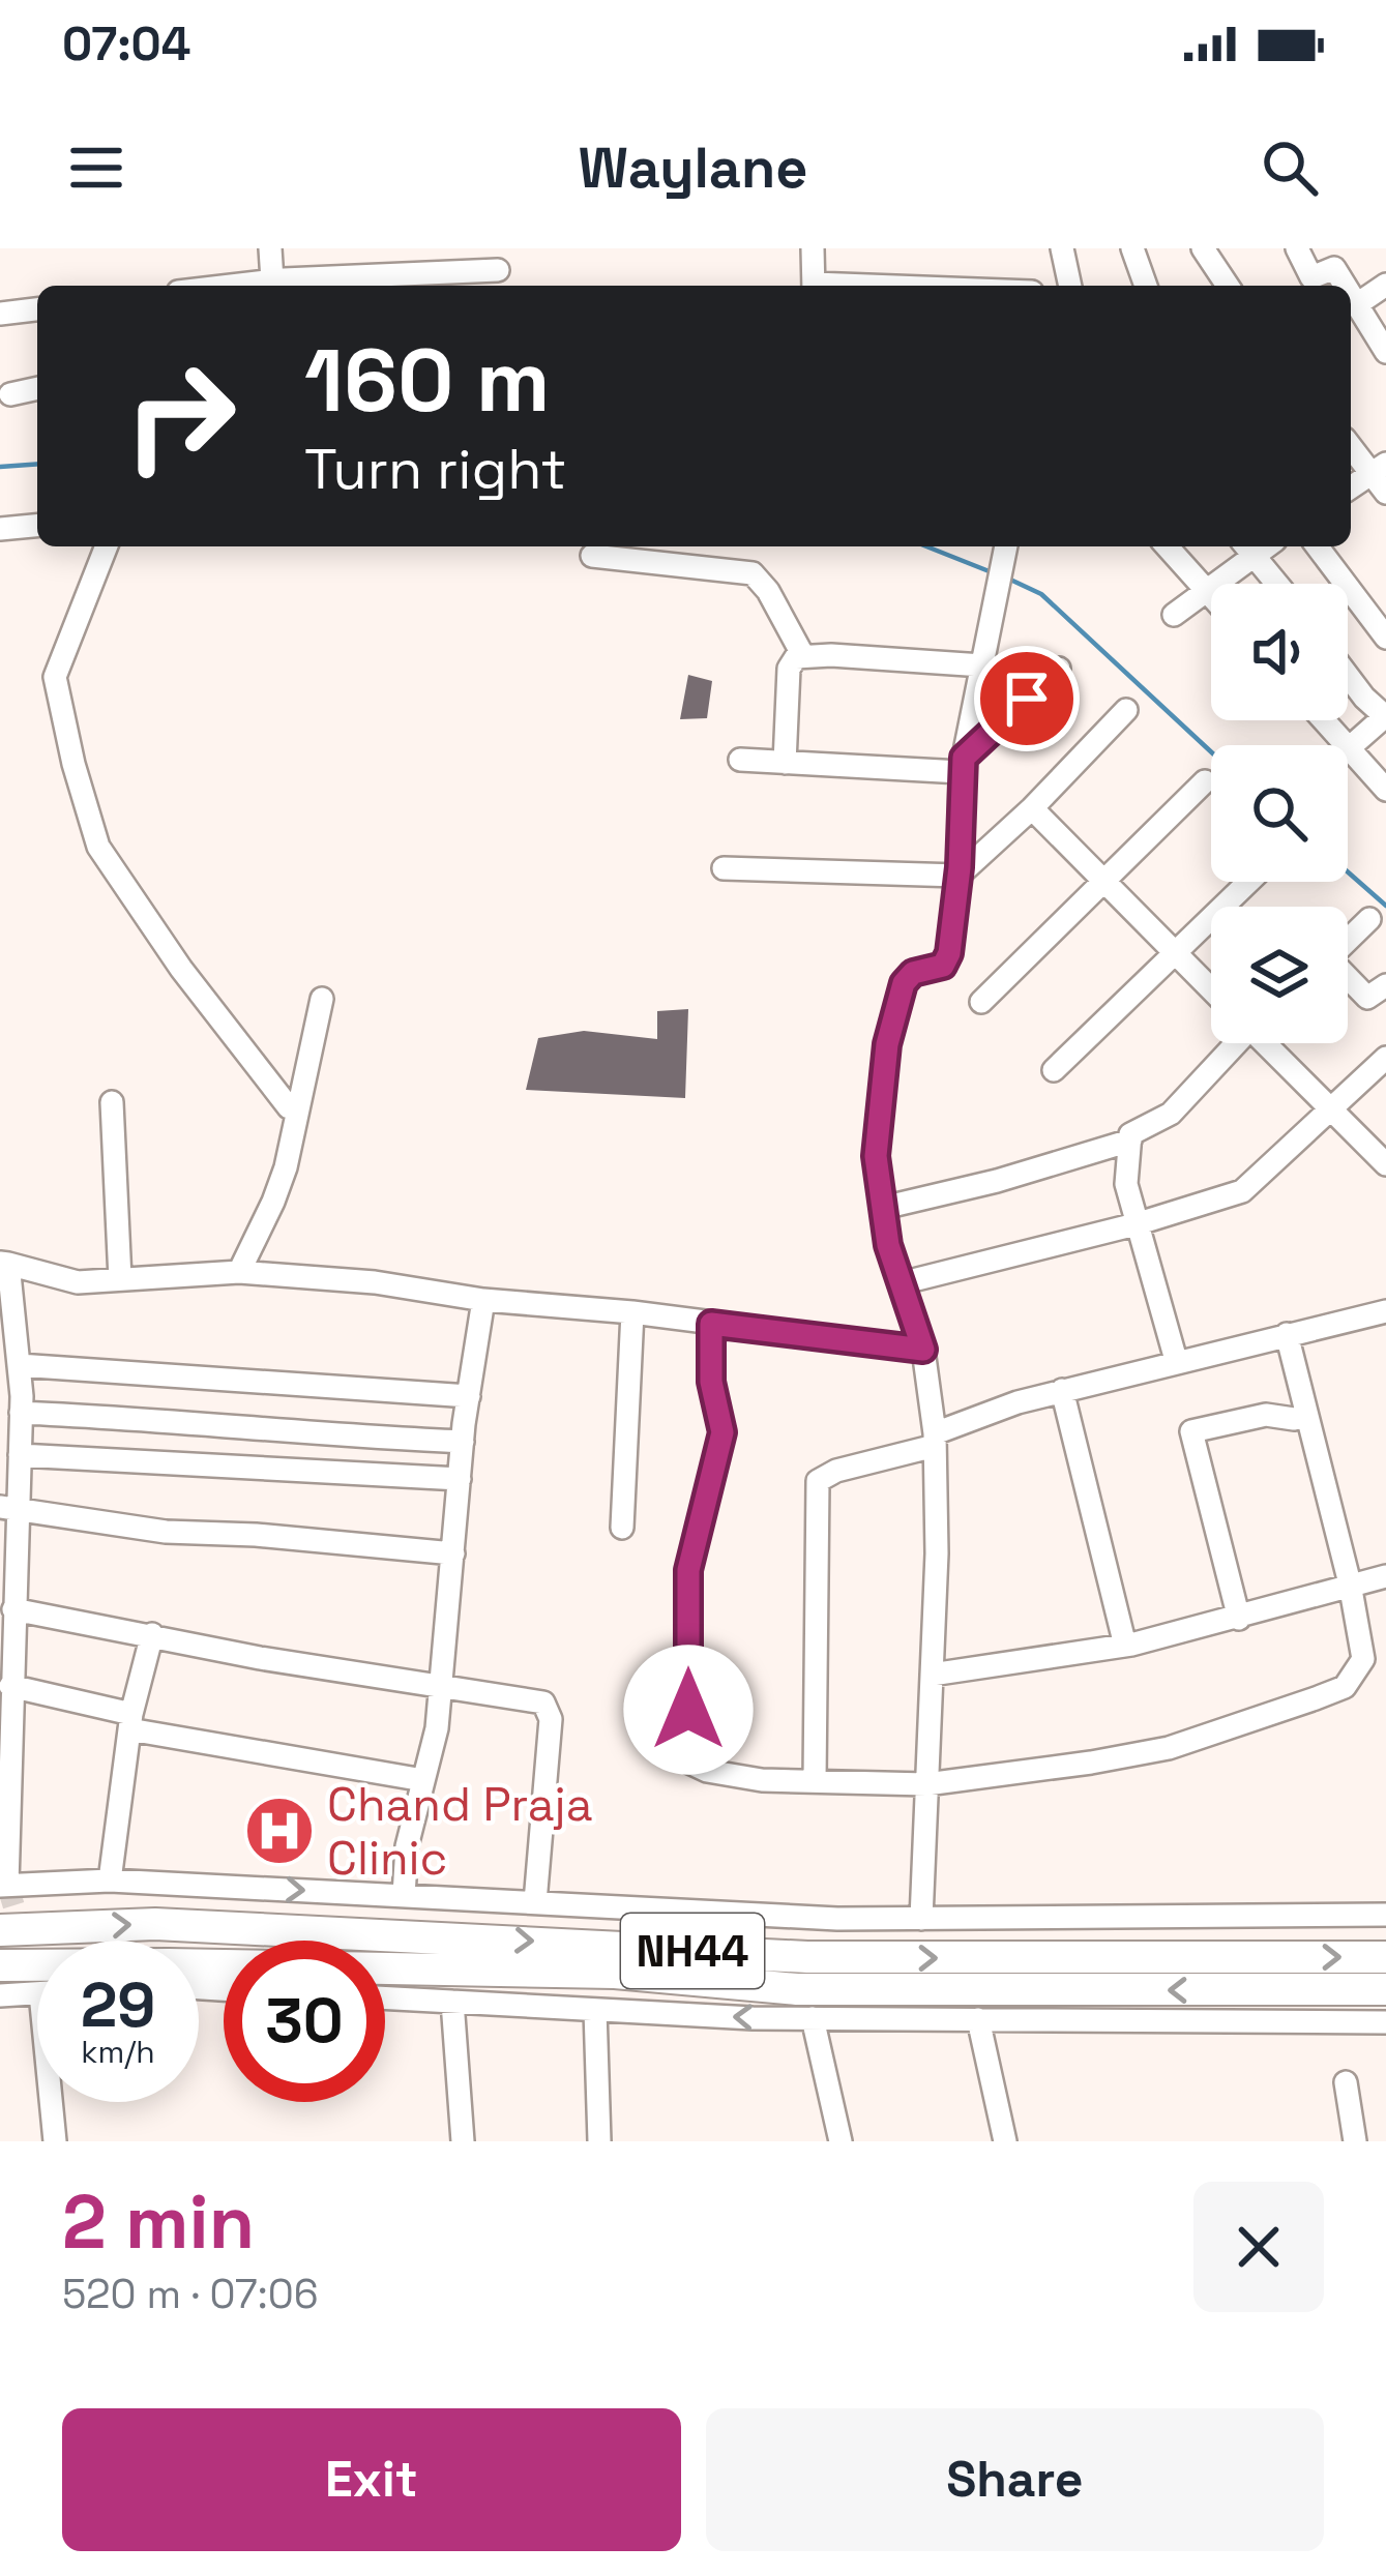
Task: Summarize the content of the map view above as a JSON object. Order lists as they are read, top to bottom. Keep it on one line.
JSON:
{"streets":{"highway":["NH44"]},"places":{"hospital":["Chand Praja Clinic"]},"page":{"status":"07:04","header":"Waylane","turn":["160 m","Turn right"],"speed":"29 km/h","limit":"30","heading":["2 min","520 m · 07:06"],"buttons":["Exit","Share"]}}
